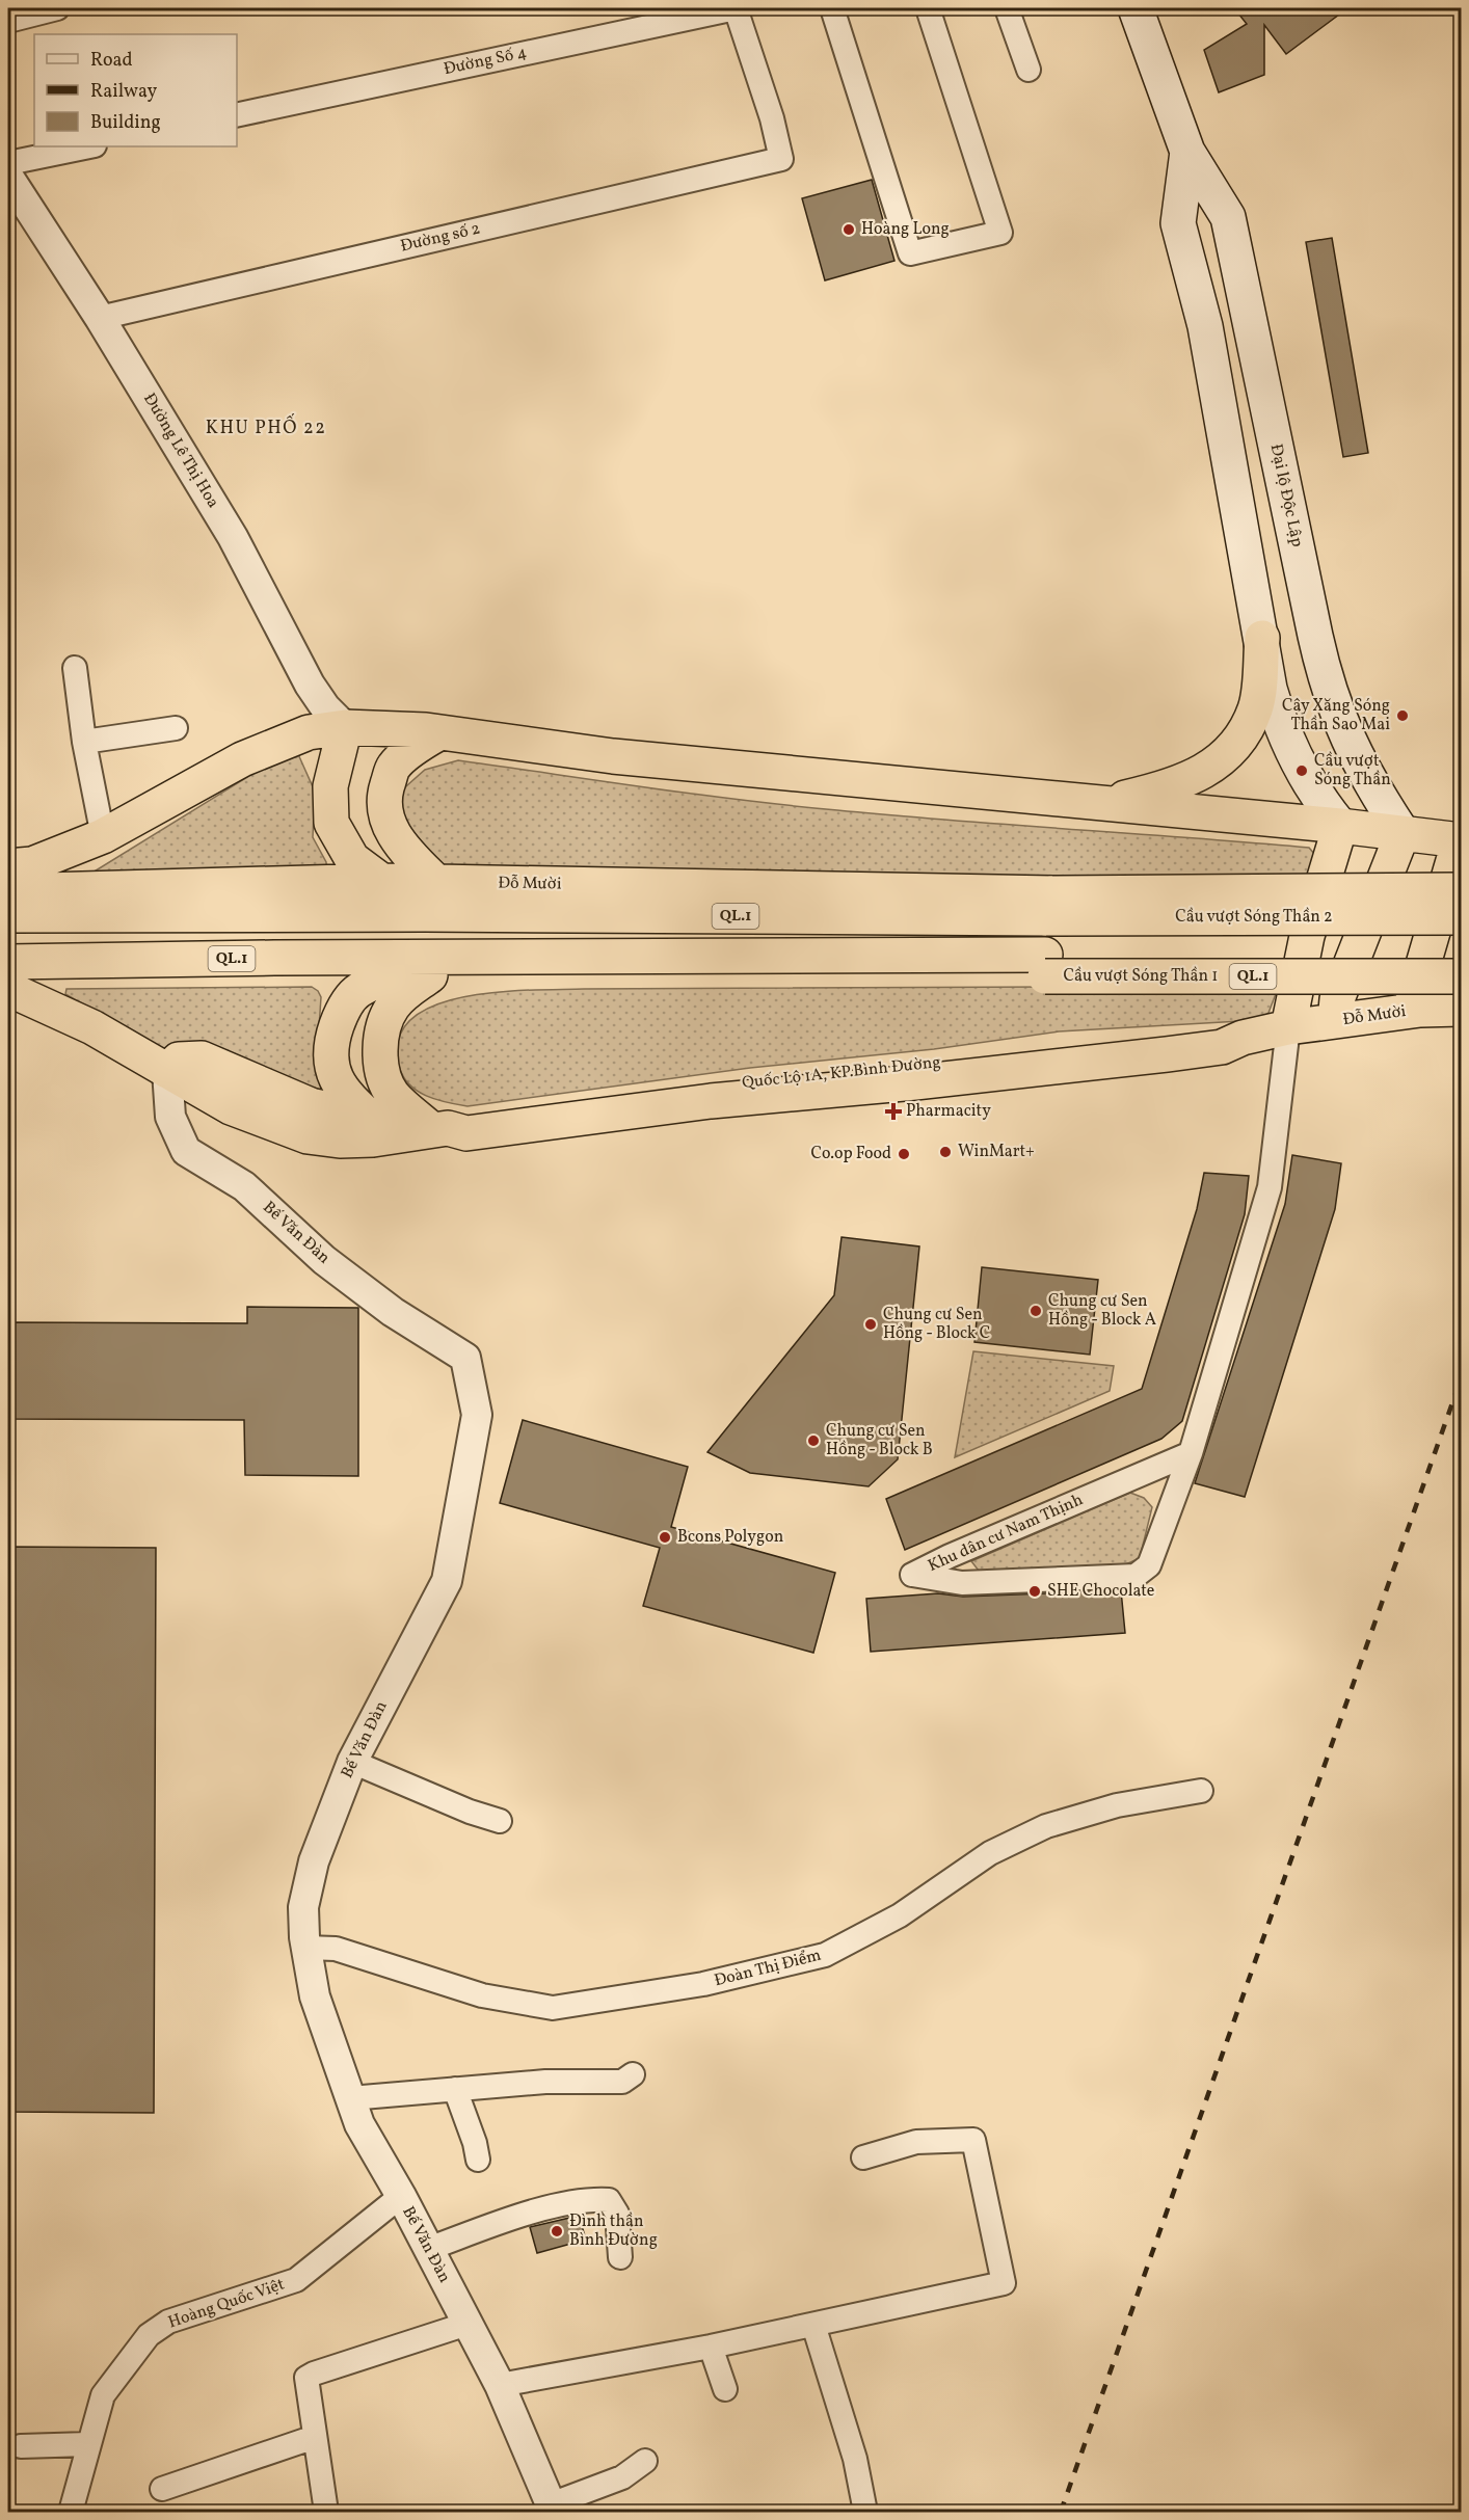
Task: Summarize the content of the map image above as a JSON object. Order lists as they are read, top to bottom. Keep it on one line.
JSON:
{"streets":{"highway":["Đỗ Mười","QL.1","Cầu vượt Sóng Thần 2","Cầu vượt Sóng Thần 1"],"main road":["Đại lộ Độc Lập"],"street":["Đường Số 4","Đường số 2","Đường Lê Thị Hoa","Bế Văn Đàn","Khu dân cư Nam Thịnh","Đoàn Thị Điểm","Hoàng Quốc Việt"]},"crossings":[["Đường Số 4","Đường số 2"],["Đường số 2","Đường Lê Thị Hoa"],["Đỗ Mười","Cầu vượt Sóng Thần 2"],["Đỗ Mười","Khu dân cư Nam Thịnh"],["QL.1","Cầu vượt Sóng Thần 1"],["Bế Văn Đàn","Đoàn Thị Điểm"],["Bế Văn Đàn","Hoàng Quốc Việt"]],"districts":["KHU PHỐ 22"],"places":{"other":["Hoàng Long","Cây Xăng Sóng Thần Sao Mai","Cầu vượt Sóng Thần","WinMart+","Co.op Food","Chung cư Sen Hồng - Block A","Chung cư Sen Hồng - Block C","Chung cư Sen Hồng - Block B","Bcons Polygon","SHE Chocolate","Đình thần Bình Đường"],"health":["Pharmacity"]},"legend":["Road","Railway","Building"]}
